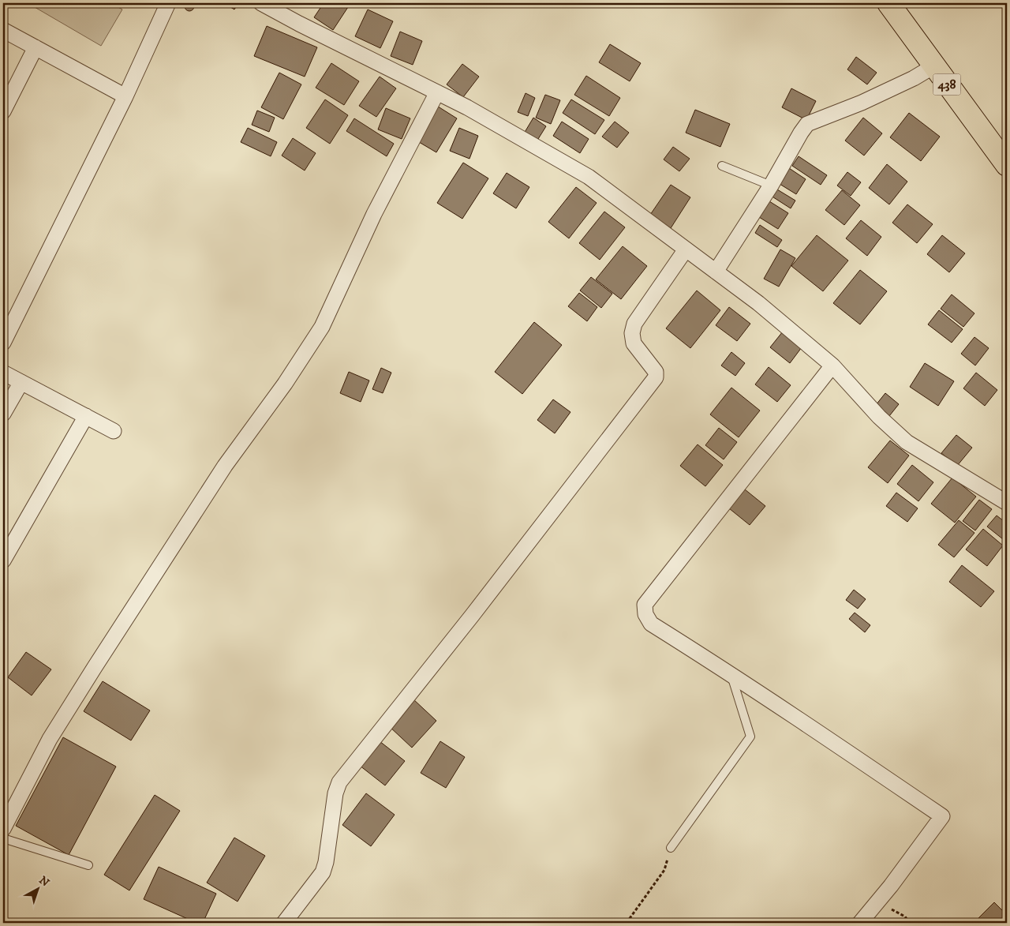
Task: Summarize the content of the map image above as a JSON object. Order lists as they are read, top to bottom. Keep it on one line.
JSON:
{"streets":{"main road":["438"]},"north":"top right"}
